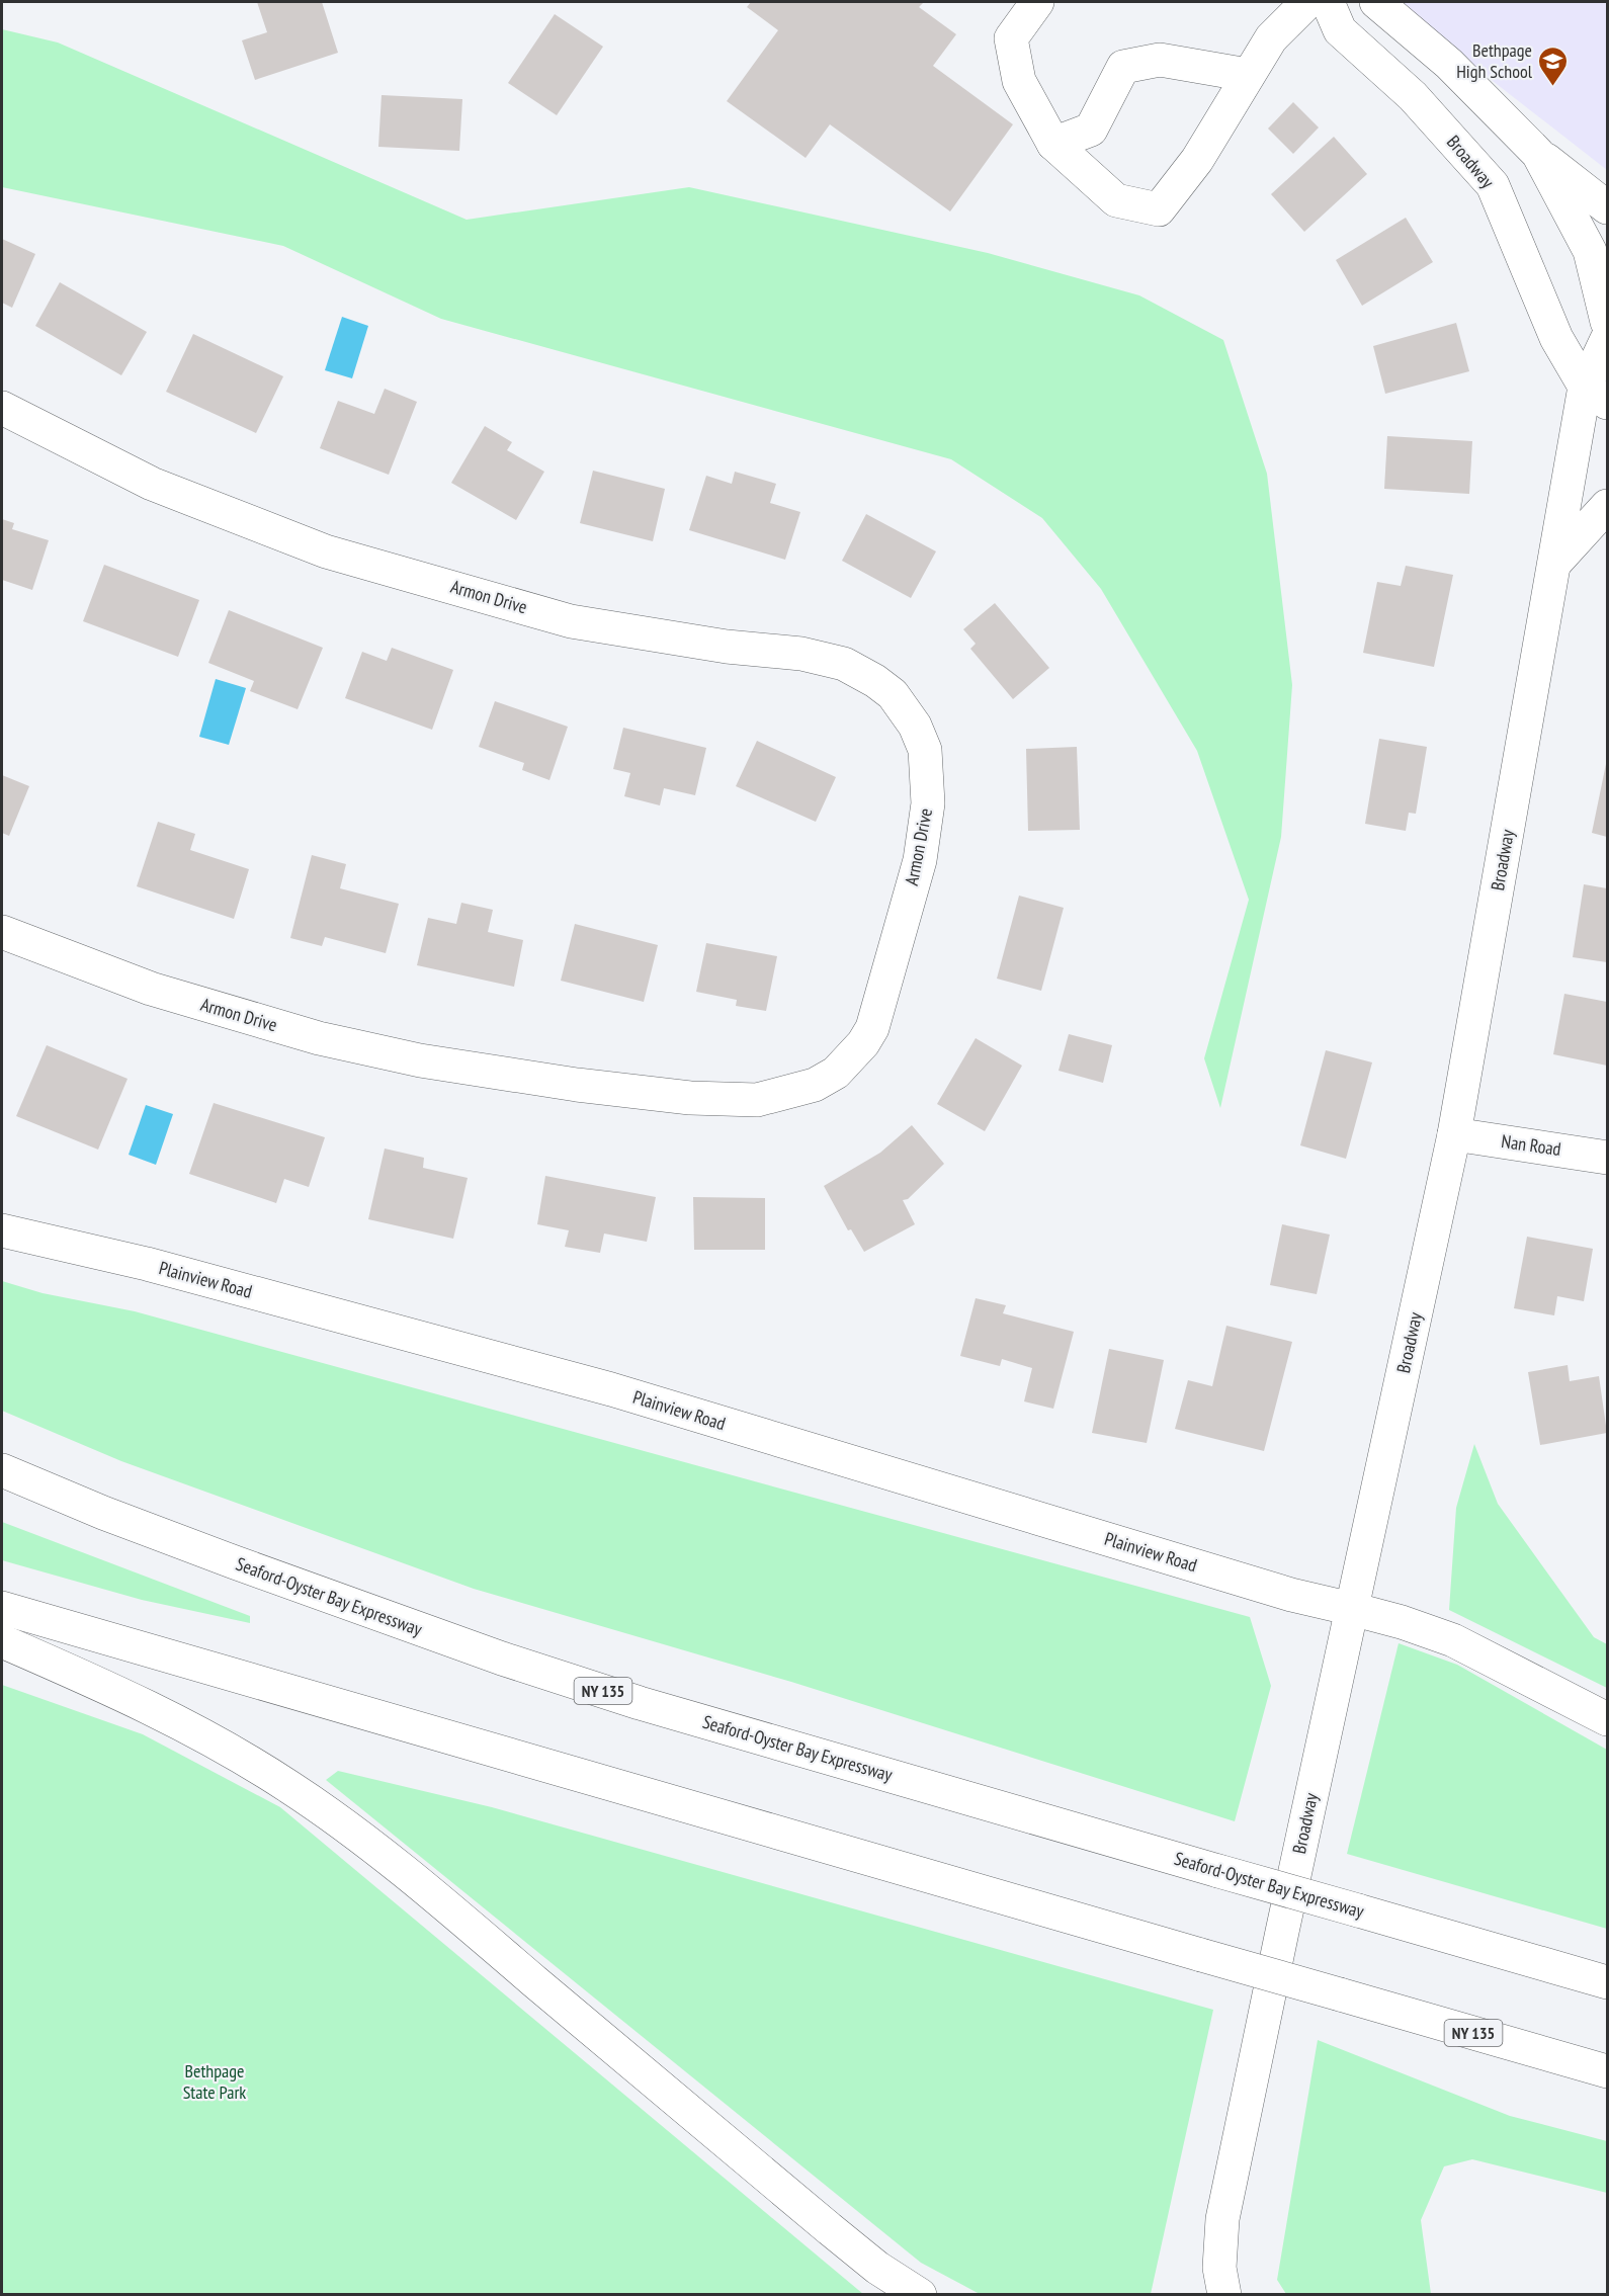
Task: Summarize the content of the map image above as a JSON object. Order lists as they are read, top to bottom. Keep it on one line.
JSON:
{"streets":{"main road":["Broadway","Armon Drive","Nan Road","Plainview Road","Seaford-Oyster Bay Expressway","NY 135"]},"crossings":[["Broadway","Nan Road"],["Broadway","Plainview Road"]],"parks":["Bethpage State Park"],"places":{"school or university":["Bethpage High School"]}}
